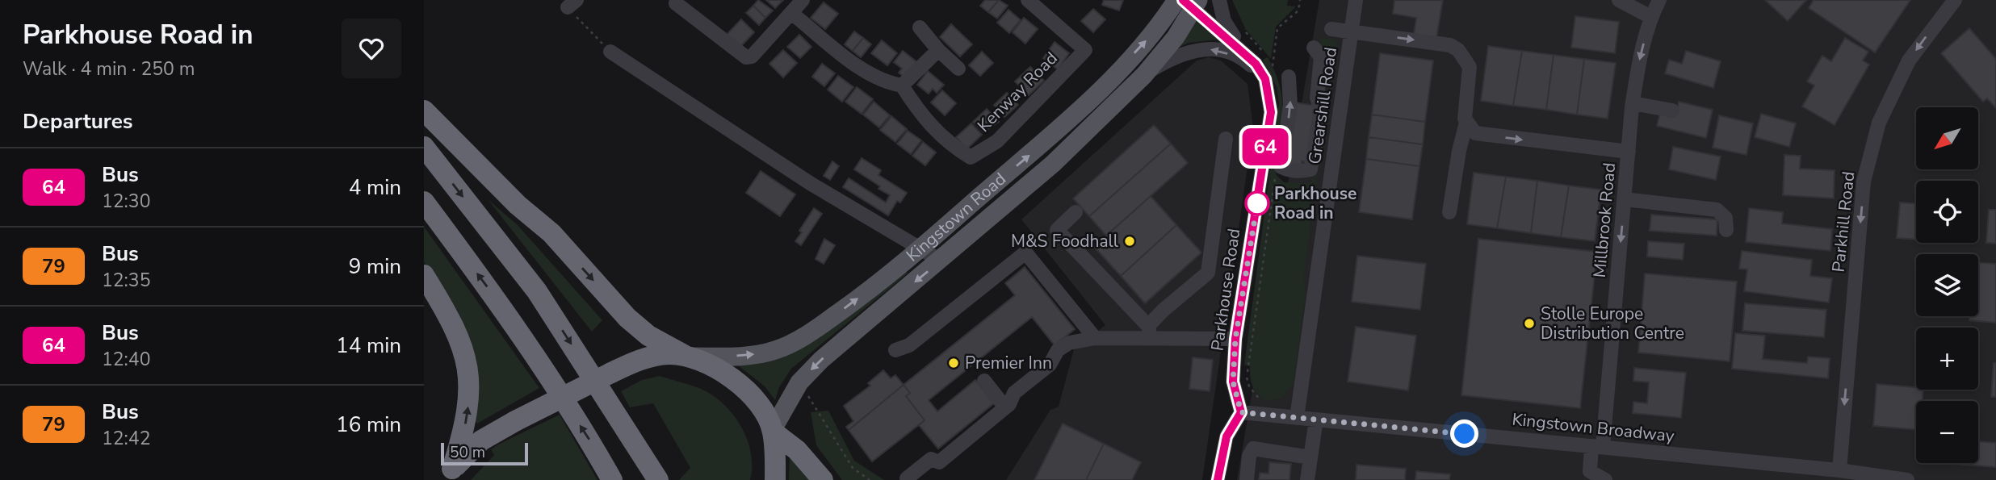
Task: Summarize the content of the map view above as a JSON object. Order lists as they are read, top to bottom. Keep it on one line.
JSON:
{"streets":{"main road":["Kingstown Road"],"street":["Kenway Road","Grearshill Road","Millbrook Road","Parkhill Road","Parkhouse Road","Kingstown Broadway"]},"crossings":[["Grearshill Road","Kingstown Broadway"],["Kingstown Road","Parkhouse Road"],["Millbrook Road","Kingstown Broadway"],["Parkhill Road","Kingstown Broadway"],["Parkhouse Road","Kingstown Broadway"]],"one_way":["Millbrook Road","Parkhill Road"],"places":["Parkhouse Road in","M&S Foodhall","Stolle Europe Distribution Centre","Premier Inn"],"lines":["bus line 64"],"scale_bar":"50 m","north":"bottom left","page":{"heading":[["Parkhouse Road in","Walk · 4 min · 250 m"],"Departures"],"on_map":"64","map_buttons":["+","−"],"list":[{"mark":"64","name":"Bus","note":"12:30","value":"4 min"},{"mark":"79","name":"Bus","note":"12:35","value":"9 min"},{"mark":"64","name":"Bus","note":"12:40","value":"14 min"},{"mark":"79","name":"Bus","note":"12:42","value":"16 min"}],"scale":"50 m"}}
